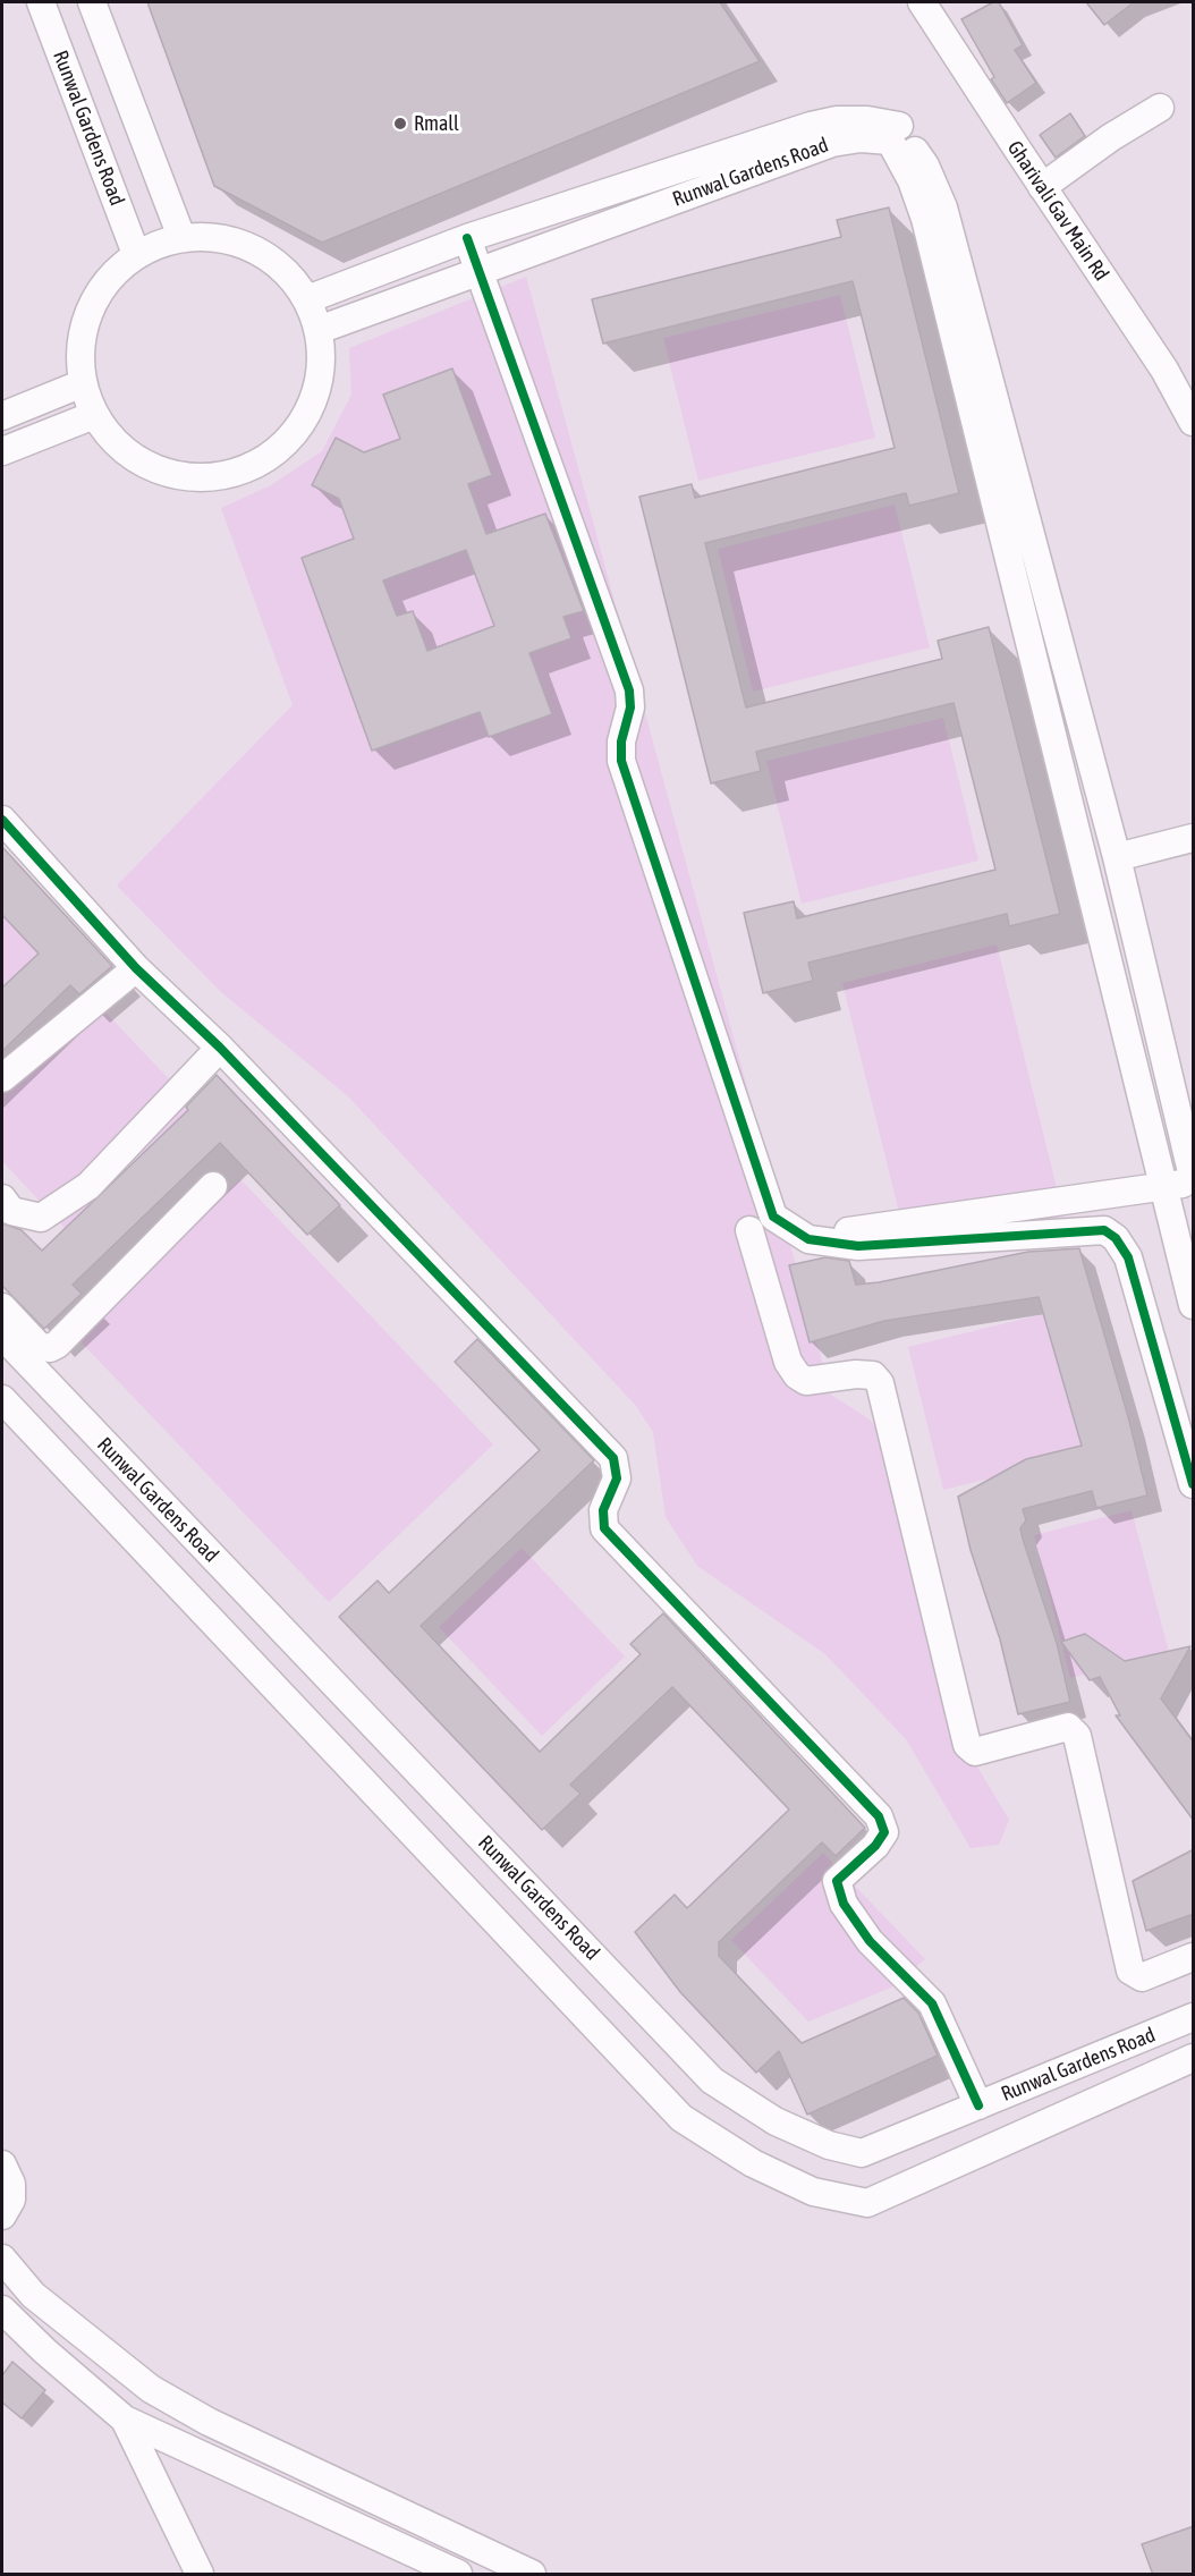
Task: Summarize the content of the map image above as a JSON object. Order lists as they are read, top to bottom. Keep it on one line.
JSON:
{"streets":{"street":["Runwal Gardens Road","Gharivali Gav Main Rd"]},"places":["Rmall"]}
